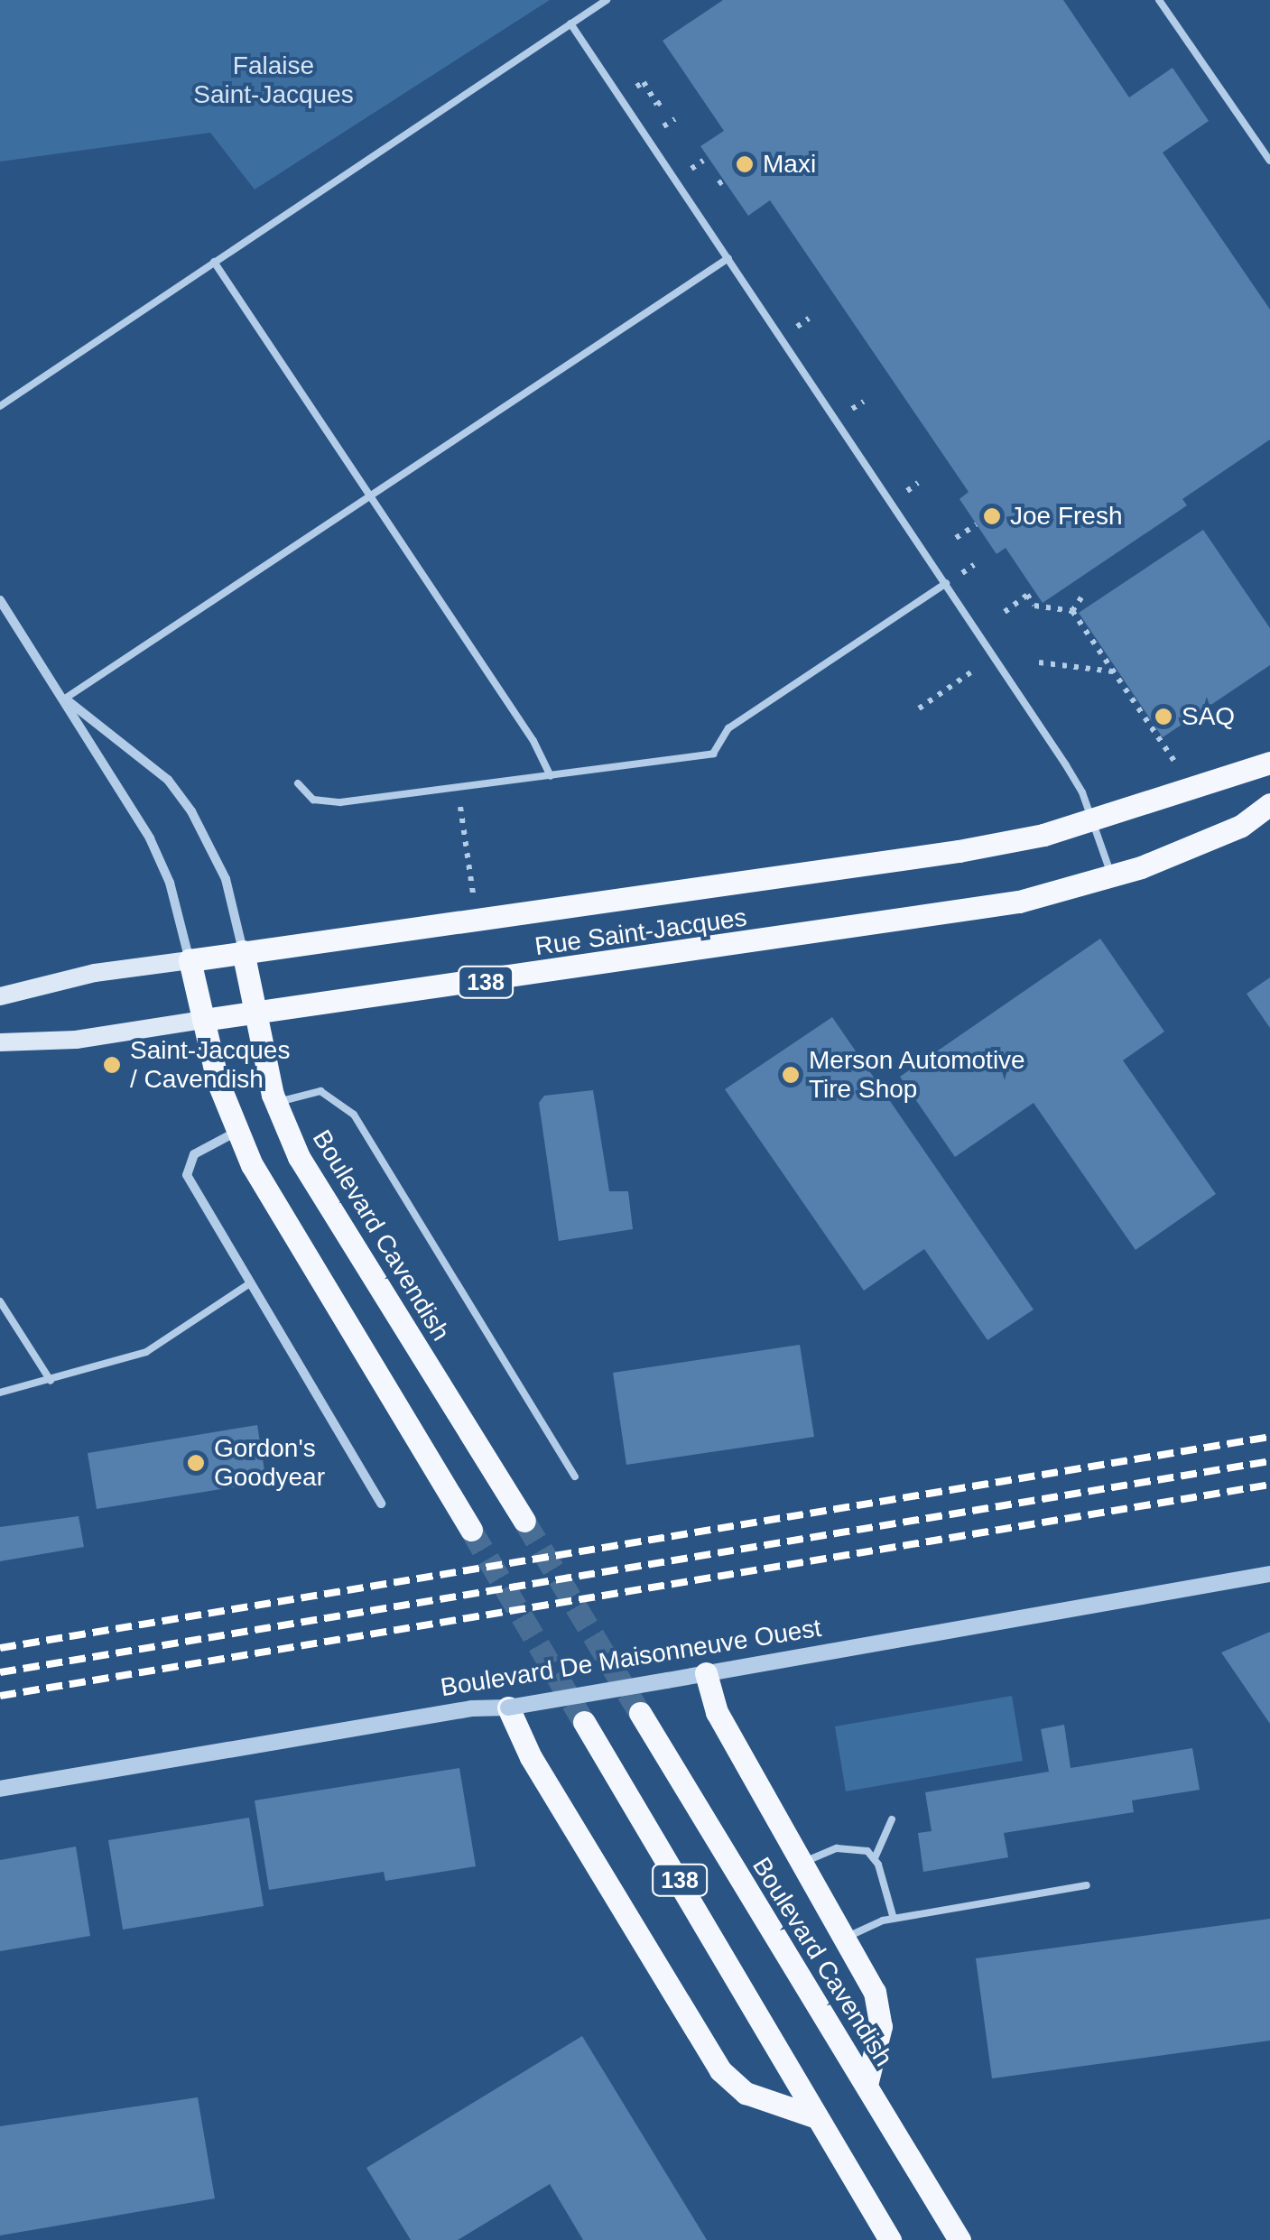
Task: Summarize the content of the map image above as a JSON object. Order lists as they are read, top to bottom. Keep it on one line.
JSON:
{"streets":{"main road":["Rue Saint-Jacques","138","Boulevard Cavendish"],"street":["Boulevard De Maisonneuve Ouest"]},"crossings":[["Rue Saint-Jacques","Boulevard Cavendish"]],"parks":["Falaise Saint-Jacques"],"places":["Maxi","Joe Fresh","SAQ","Saint-Jacques / Cavendish","Merson Automotive Tire Shop","Gordon's Goodyear"]}
